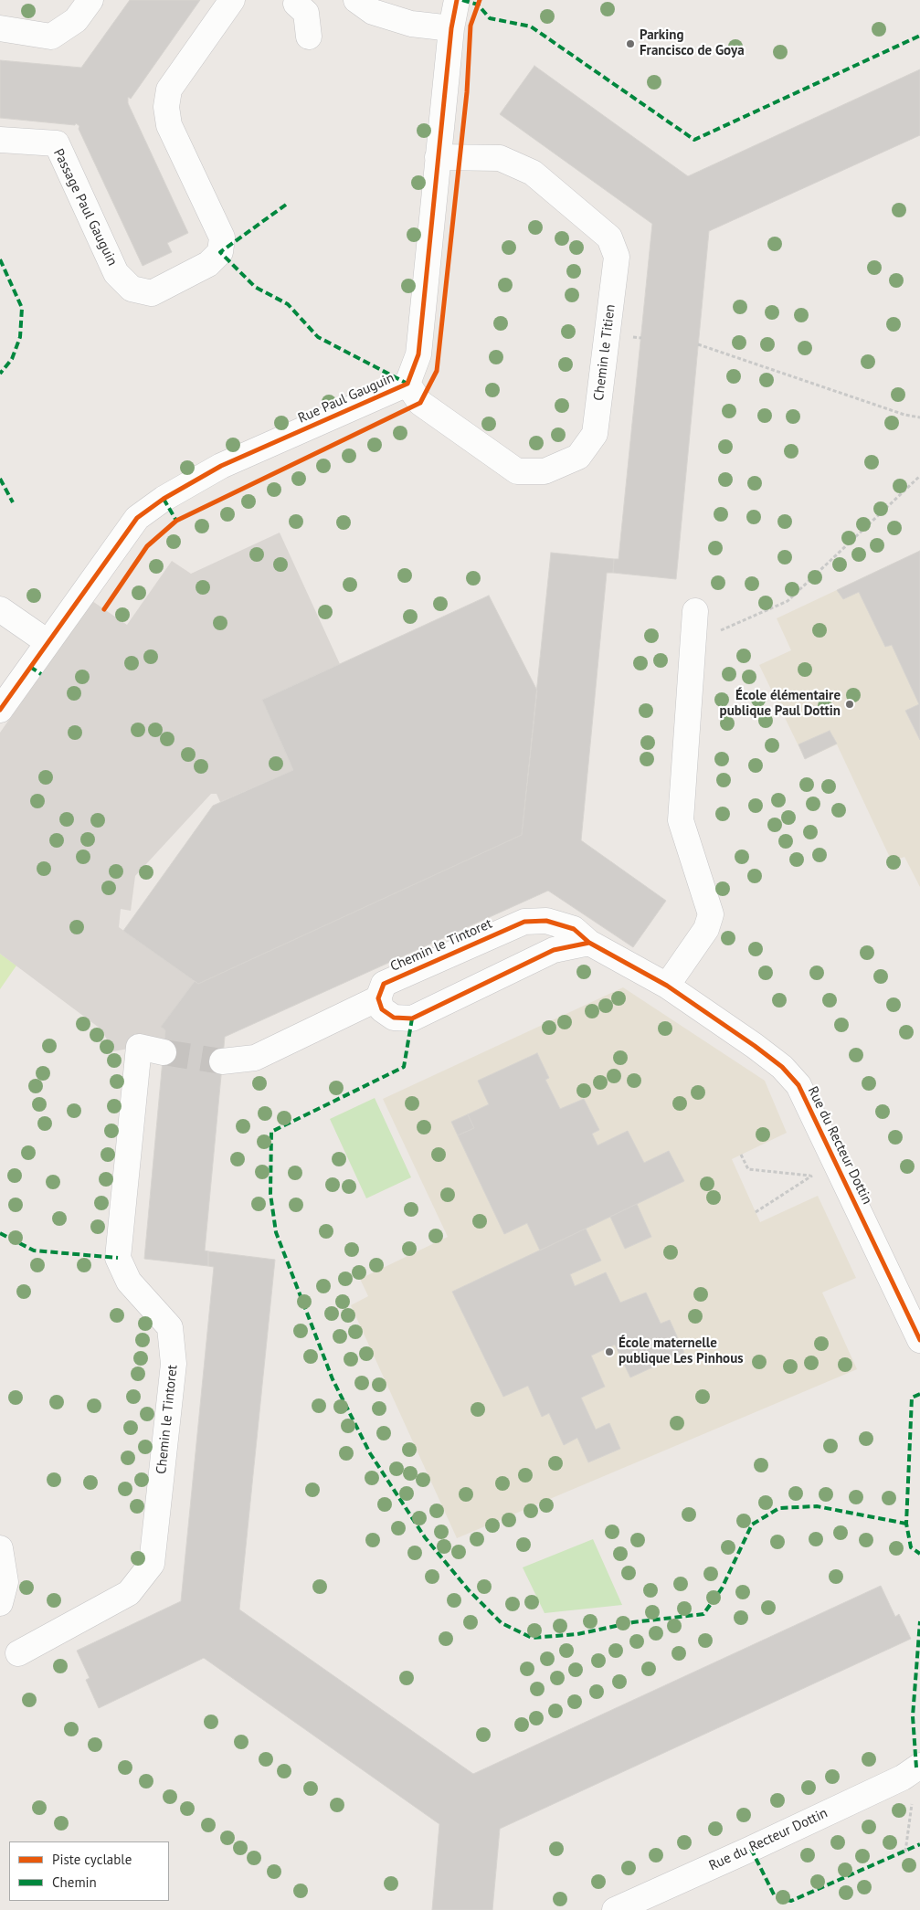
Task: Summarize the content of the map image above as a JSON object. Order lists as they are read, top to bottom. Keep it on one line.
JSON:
{"streets":{"street":["Passage Paul Gauguin","Chemin le Titien","Rue Paul Gauguin","Chemin le Tintoret","Rue du Recteur Dottin"]},"crossings":[["Chemin le Titien","Rue Paul Gauguin"],["Chemin le Tintoret","Rue du Recteur Dottin"]],"places":["Parking Francisco de Goya","École élémentaire publique Paul Dottin","École maternelle publique Les Pinhous"],"legend":["Piste cyclable","Chemin"]}
